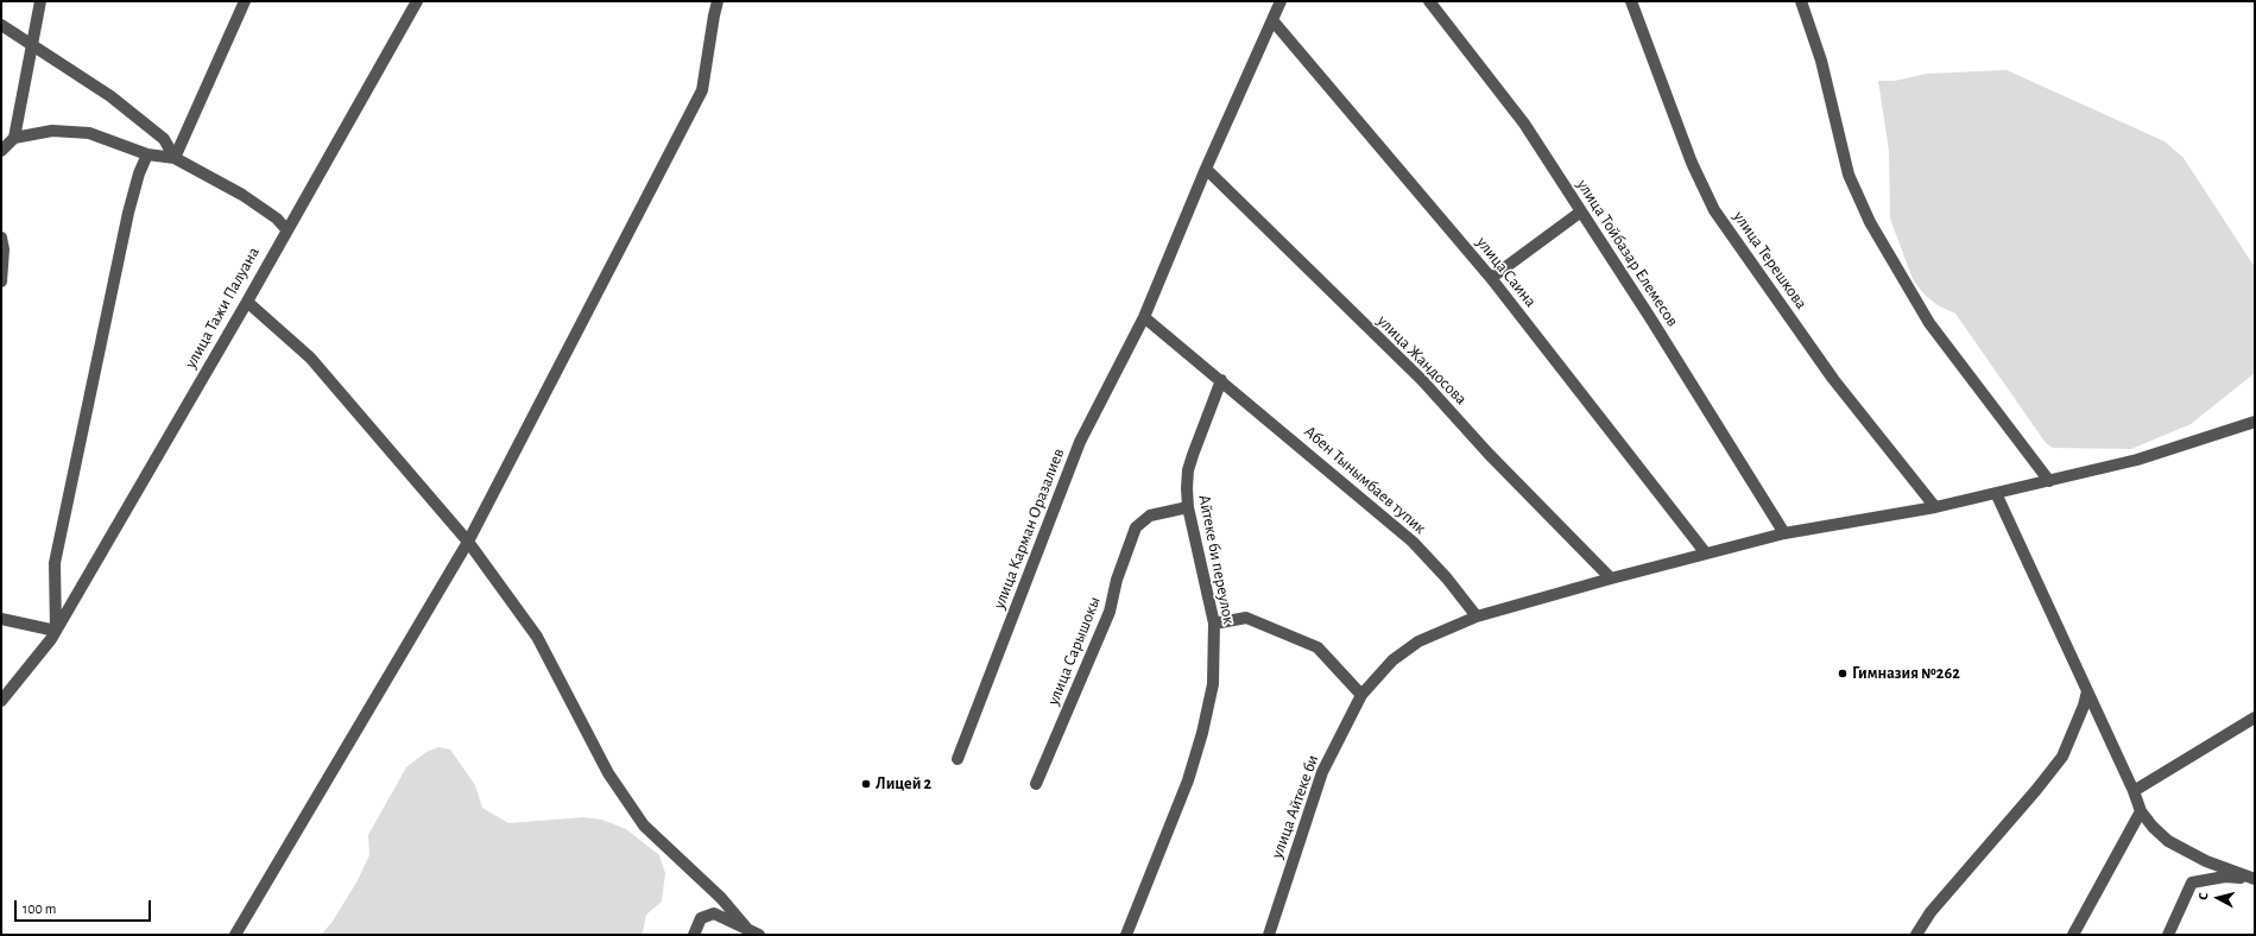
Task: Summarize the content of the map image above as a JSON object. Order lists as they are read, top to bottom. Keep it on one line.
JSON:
{"streets":{"street":["улица Тойбазар Елемесов","улица Терешкова","улица Саина","улица Тажи Палуана","улица Жандосова","Абен Тынымбаев тупик","улица Карман Оразалиев","Айтеке би переулок","улица Сарышокы","улица Айтеке би"]},"crossings":[["улица Тойбазар Елемесов","улица Айтеке би"],["улица Терешкова","улица Айтеке би"],["улица Саина","улица Карман Оразалиев"],["улица Саина","улица Айтеке би"],["улица Жандосова","улица Карман Оразалиев"],["улица Жандосова","улица Айтеке би"],["Абен Тынымбаев тупик","улица Карман Оразалиев"],["Абен Тынымбаев тупик","Айтеке би переулок"],["Абен Тынымбаев тупик","улица Айтеке би"],["Айтеке би переулок","улица Сарышокы"]],"places":["Гимназия №262","Лицей 2"],"scale_bar":"100 m","north":"left"}
